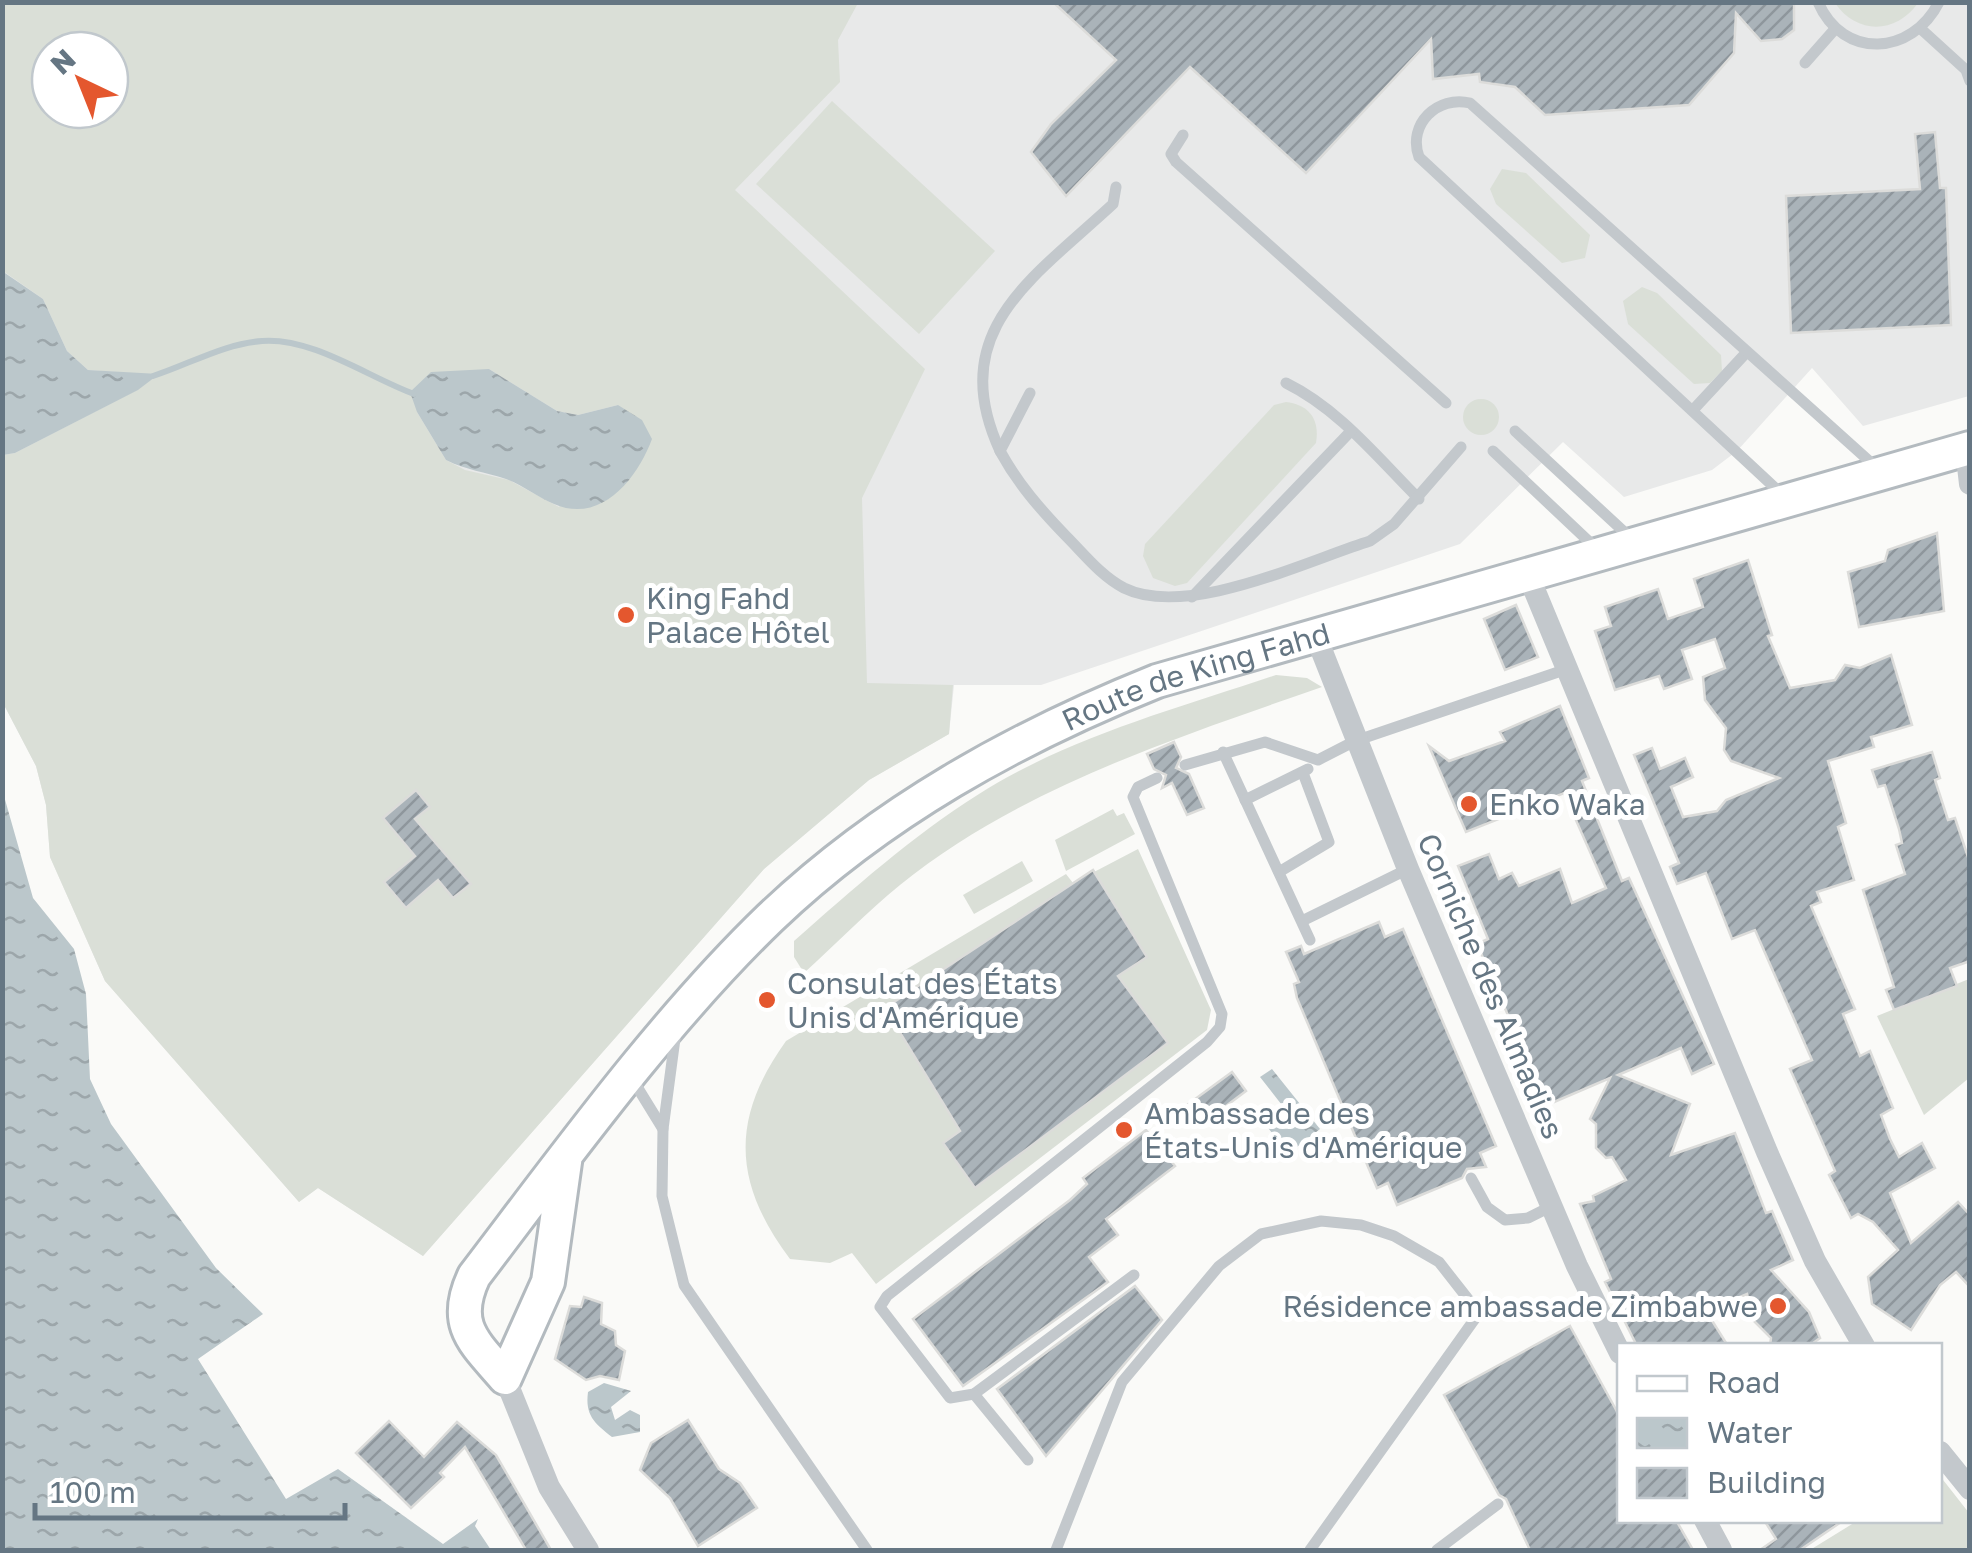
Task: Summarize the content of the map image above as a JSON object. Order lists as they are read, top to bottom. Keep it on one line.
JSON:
{"streets":{"street":["Route de King Fahd","Corniche des Almadies"]},"crossings":[["Route de King Fahd","Corniche des Almadies"]],"places":["King Fahd Palace Hôtel","Enko Waka","Consulat des États Unis d'Amérique","Ambassade des États-Unis d'Amérique","Résidence ambassade Zimbabwe"],"legend":["Road","Water","Building"],"scale_bar":"100 m","north":"top left"}
